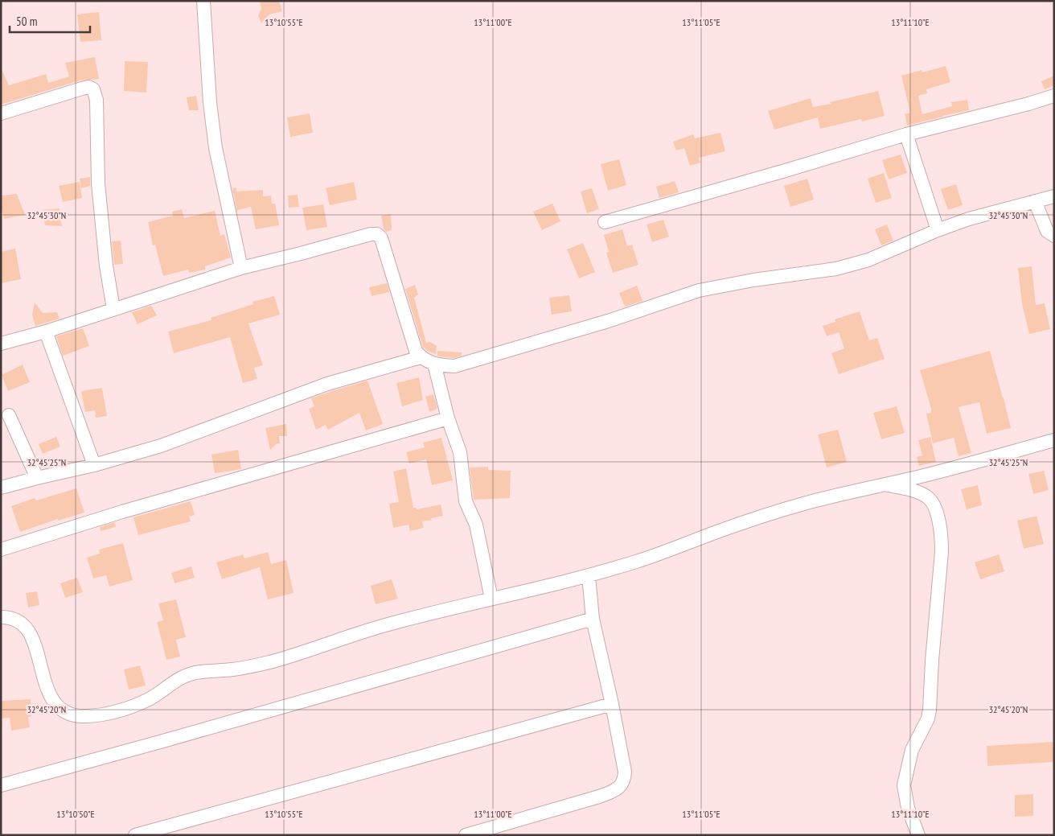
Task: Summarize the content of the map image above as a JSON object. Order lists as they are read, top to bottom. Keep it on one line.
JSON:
{"scale_bar":"50 m","coordinates":["13°10'55\"E","13°11'00\"E","13°11'05\"E","13°11'10\"E","32°45'30\"N","32°45'25\"N","32°45'20\"N","13°10'50\"E"]}
